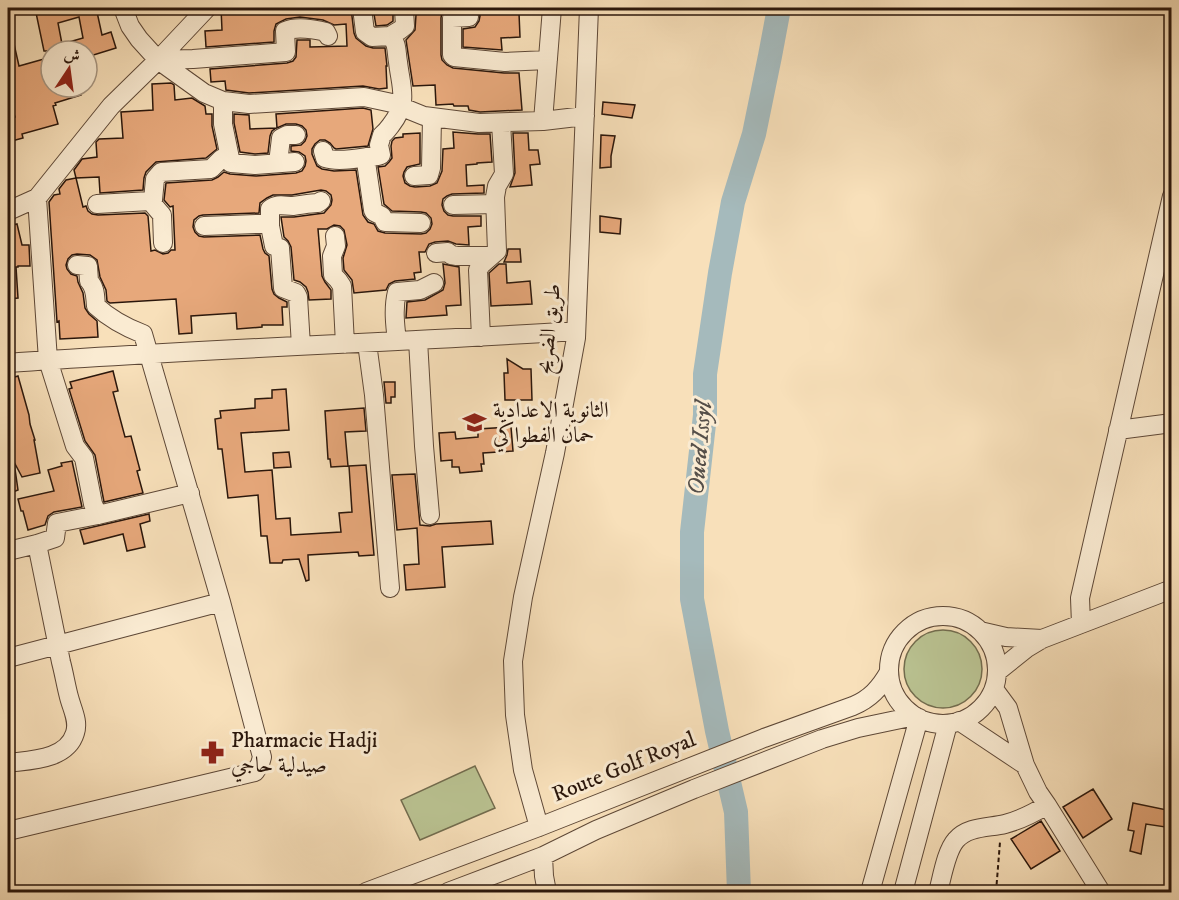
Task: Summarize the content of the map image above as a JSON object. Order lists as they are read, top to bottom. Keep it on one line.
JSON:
{"streets":{"street":["طريق الضريح","Route Golf Royal"]},"crossings":[["طريق الضريح","Route Golf Royal"]],"water":["Oued Issyl"],"places":{"school or university":["الثانوية الاعدادية حمان الفطواكي"],"pharmacy":["Pharmacie Hadji صيدلية حاجي"]},"north":"top"}
